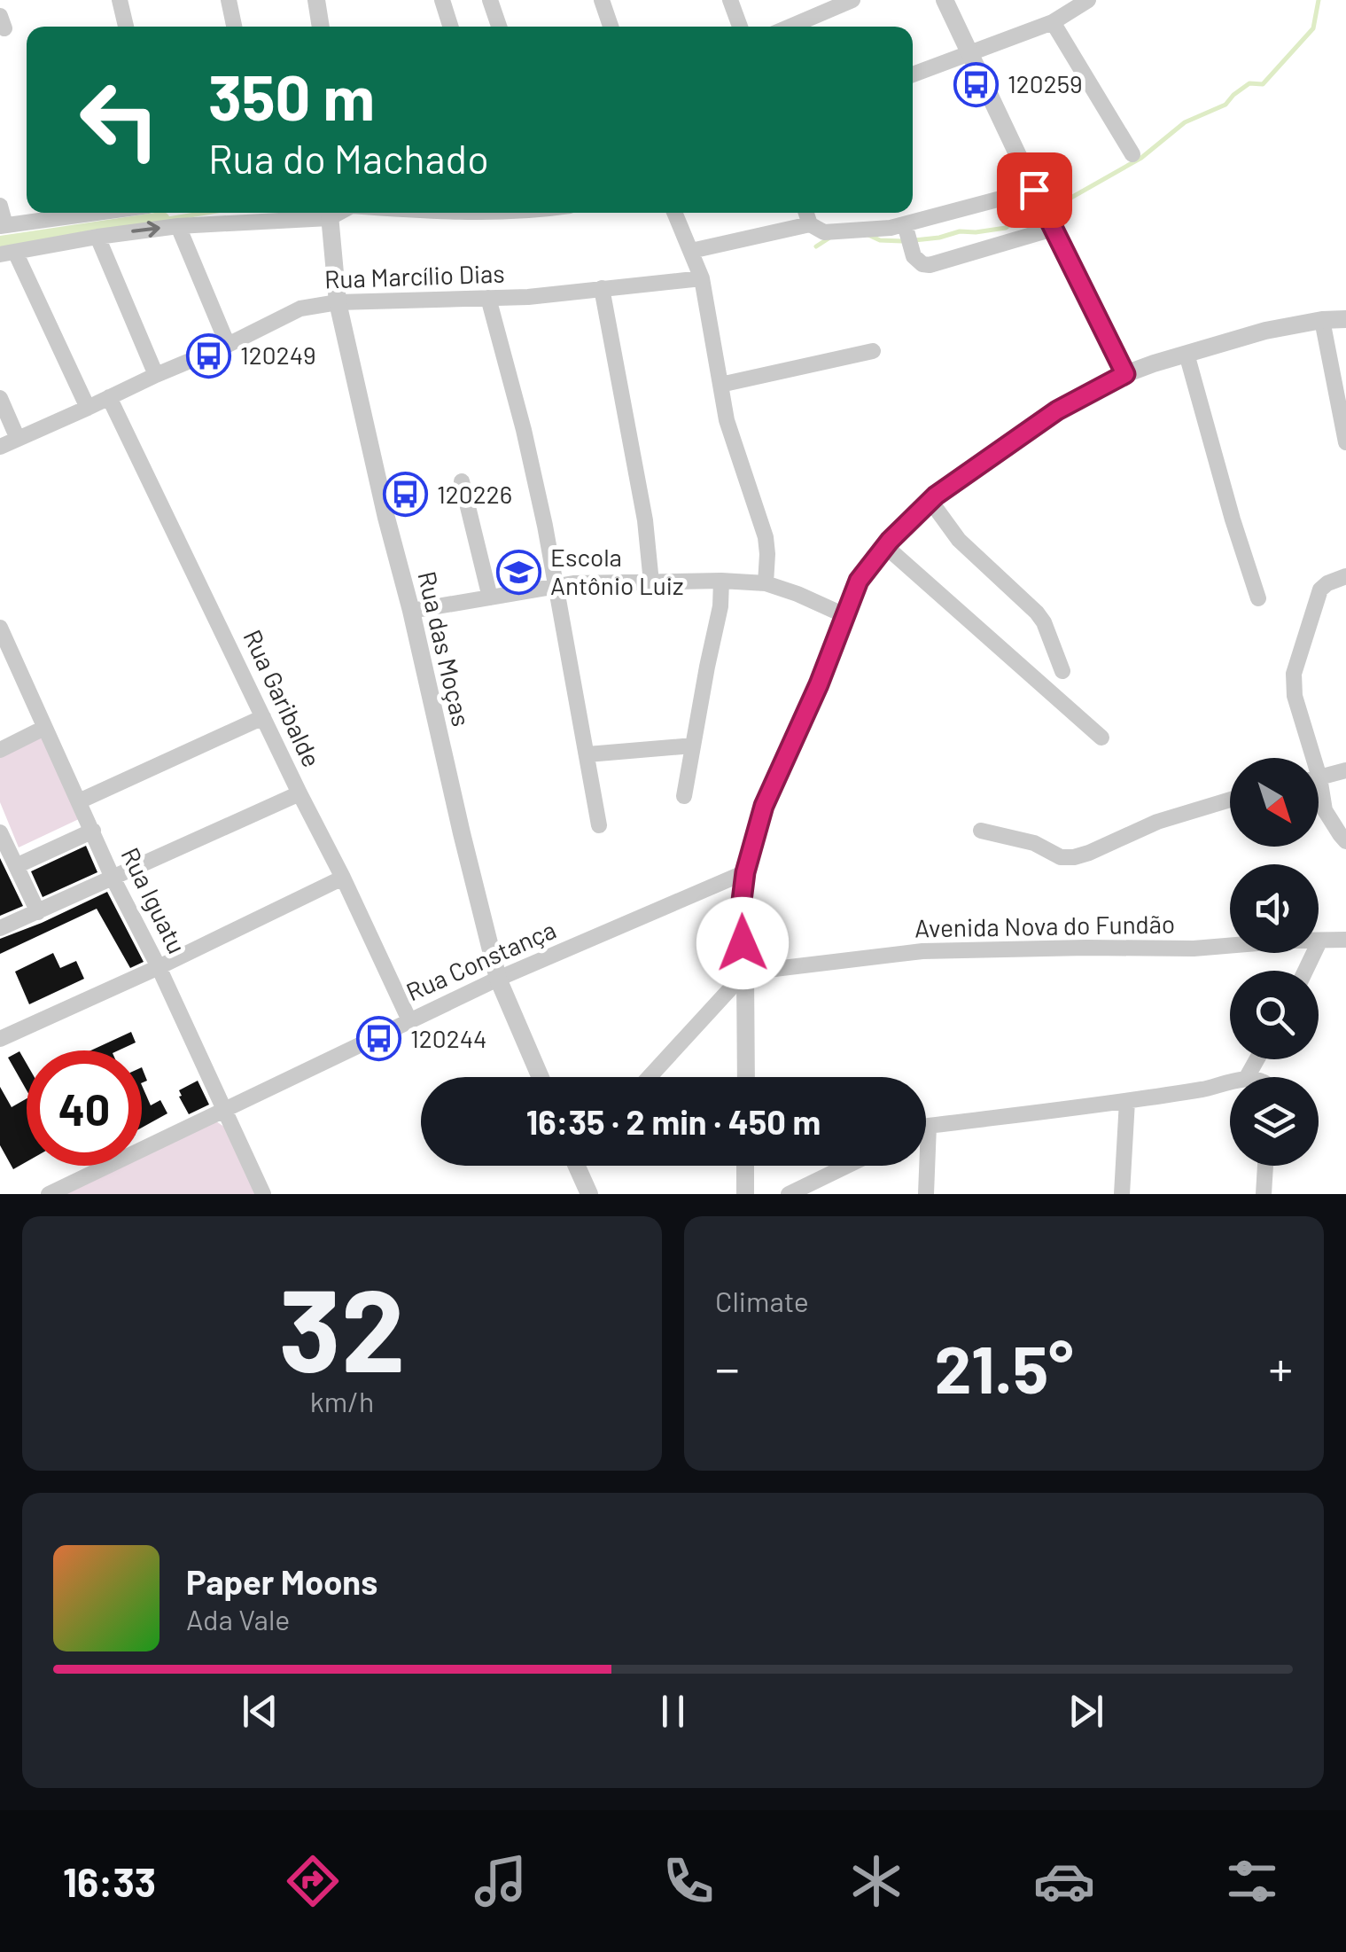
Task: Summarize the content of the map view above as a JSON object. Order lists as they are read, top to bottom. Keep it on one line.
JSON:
{"streets":{"street":["Rua Marcílio Dias","Rua das Moças","Rua Garibalde","Rua Iguatu","Avenida Nova do Fundão","Rua Constança"]},"crossings":[["Rua Marcílio Dias","Rua das Moças"],["Rua Marcílio Dias","Rua Garibalde"],["Rua das Moças","Rua Constança"],["Rua Garibalde","Rua Constança"],["Rua Iguatu","Rua Constança"]],"places":{"bus stop":["120259","120249","120226","120244"],"school or university":["Escola Antônio Luiz"]},"north":"bottom right","page":{"turn":["350 m","Rua do Machado"],"limit":"40","trip":"16:35 · 2 min · 450 m","tile":[["32","km/h"],"Climate"],"heat":["−","21.5°","+"],"song":["Paper Moons","Ada Vale"],"tabs":"16:33"}}
